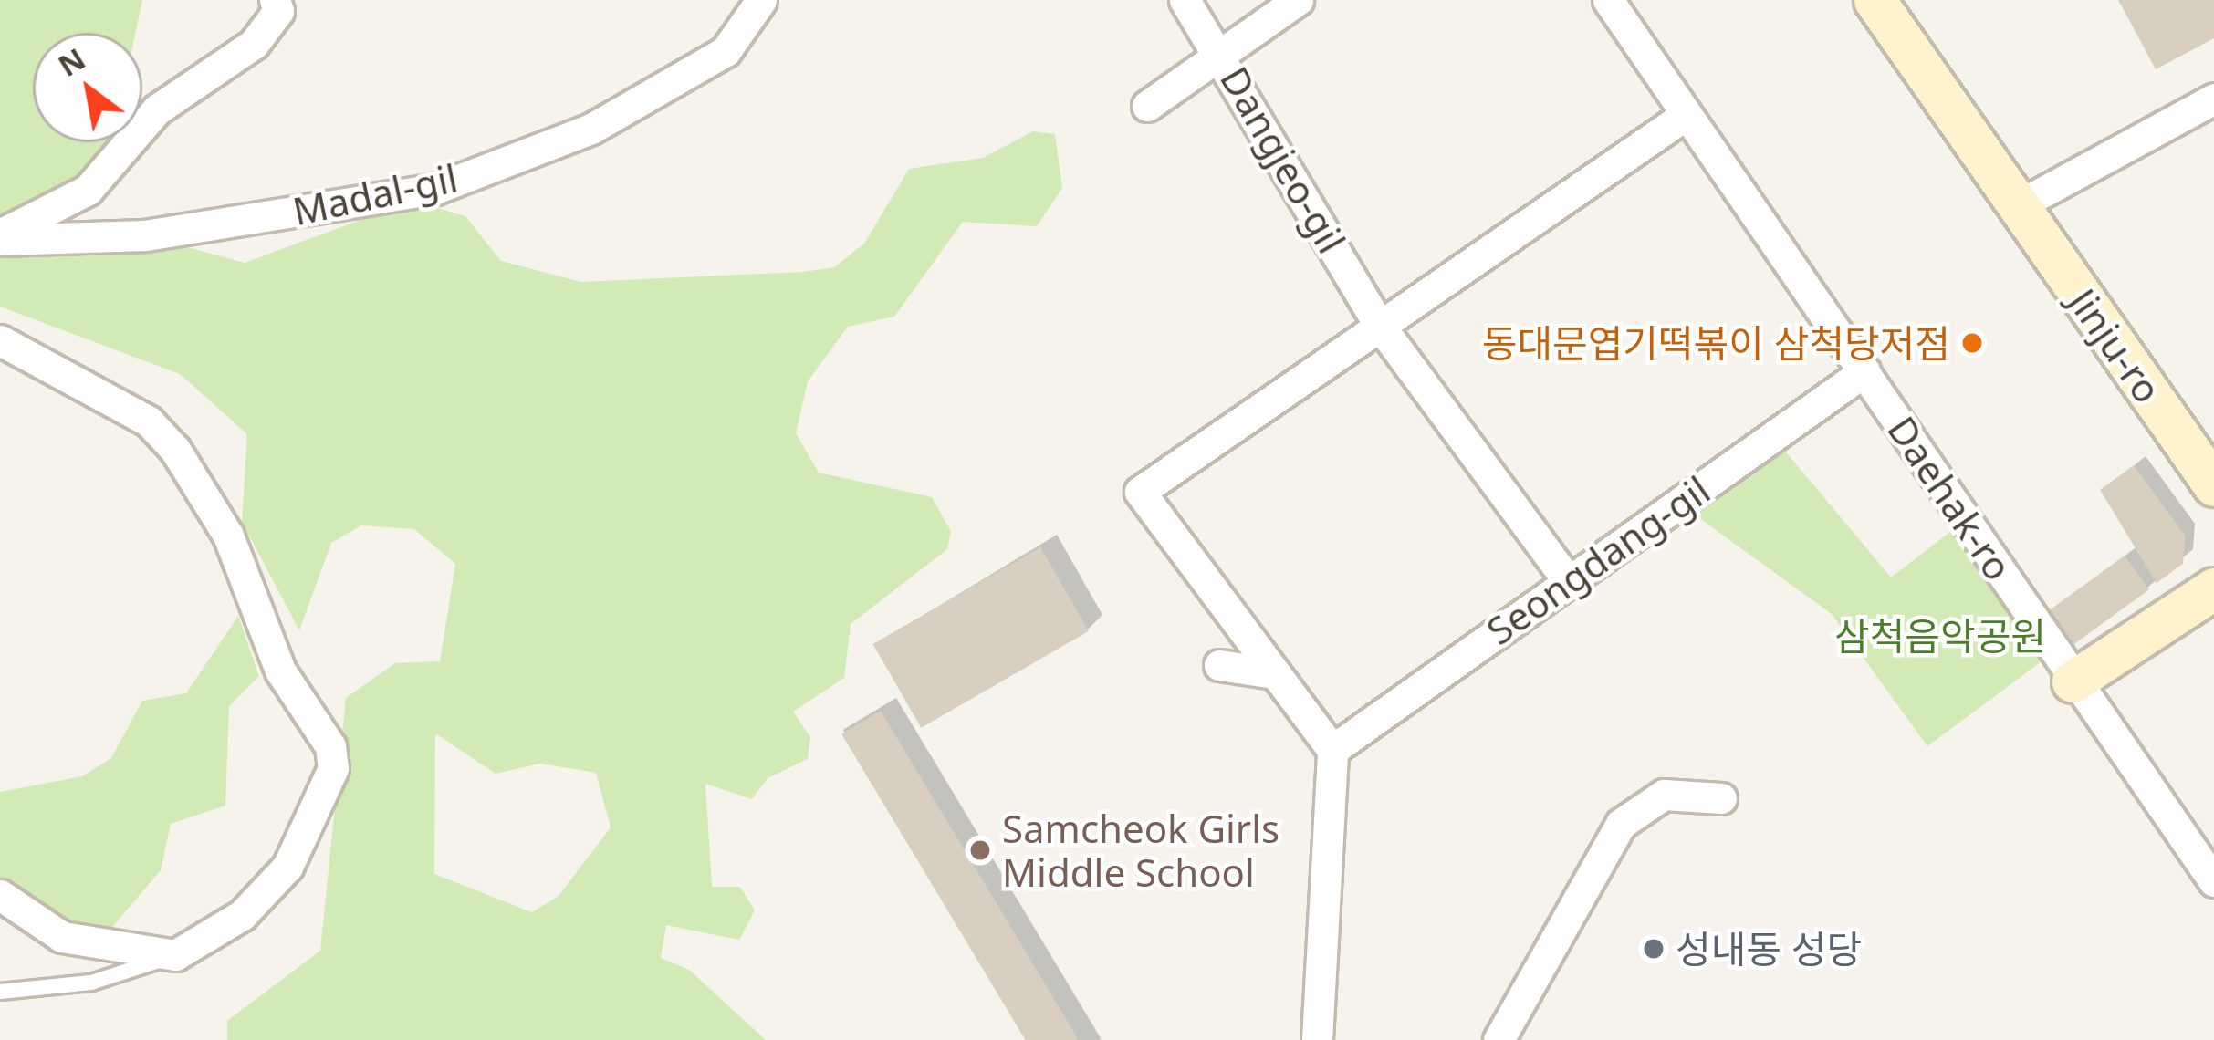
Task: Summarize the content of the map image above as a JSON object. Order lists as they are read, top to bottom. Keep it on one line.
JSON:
{"streets":{"street":["Dangjeo-gil","Madal-gil","Jinju-ro","Daehak-ro","Seongdang-gil"]},"crossings":[["Dangjeo-gil","Seongdang-gil"],["Daehak-ro","Seongdang-gil"]],"parks":["삼척음악공원"],"places":["동대문엽기떡볶이 삼척당저점","Samcheok Girls Middle School","성내동 성당"],"north":"top left"}
